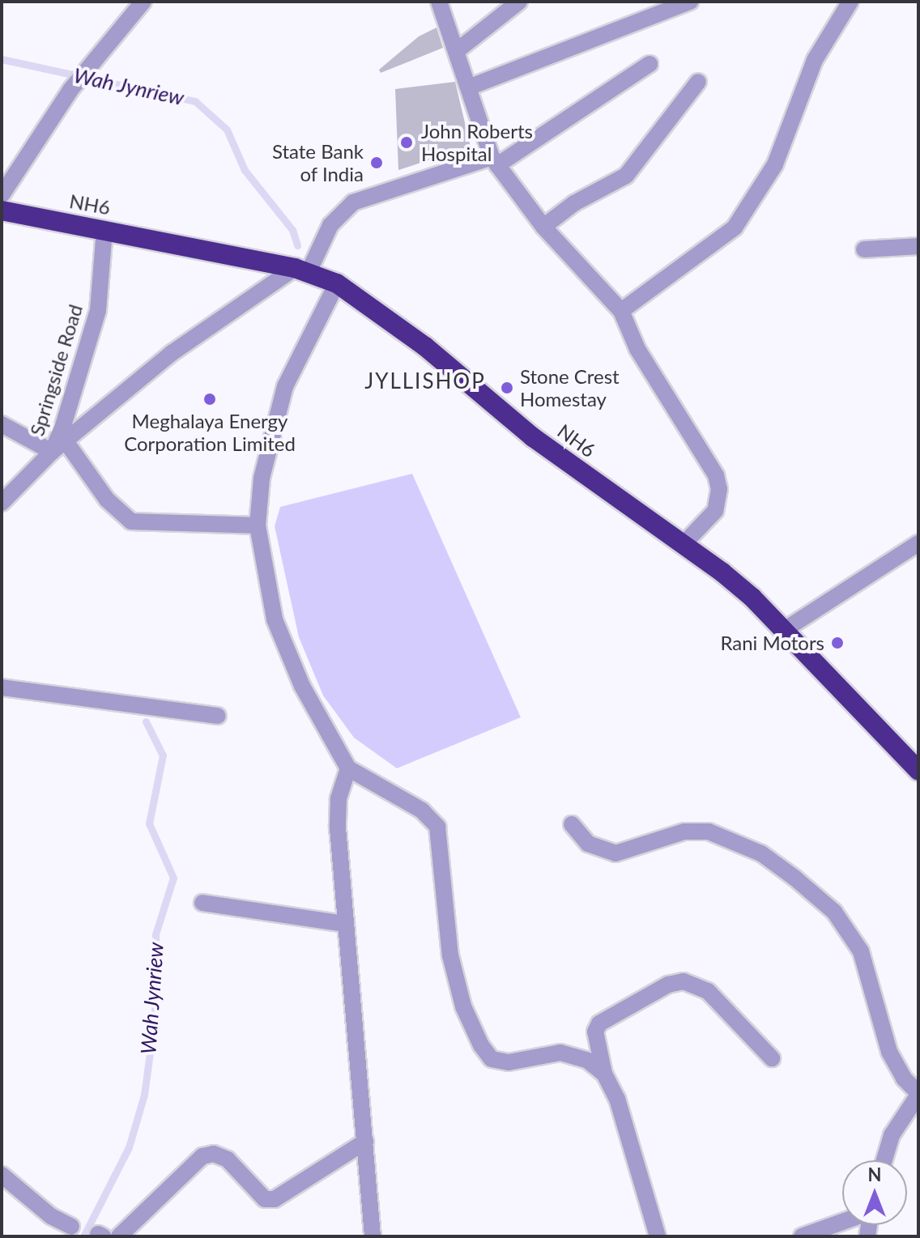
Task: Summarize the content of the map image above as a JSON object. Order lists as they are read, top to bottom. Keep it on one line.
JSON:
{"streets":{"highway":["NH6"],"street":["Springside Road"]},"crossings":[["NH6","Springside Road"]],"districts":["JYLLISHOP"],"water":["Wah Jynriew"],"places":["John Roberts Hospital","State Bank of India","Stone Crest Homestay","Meghalaya Energy Corporation Limited","Rani Motors"],"north":"top"}
